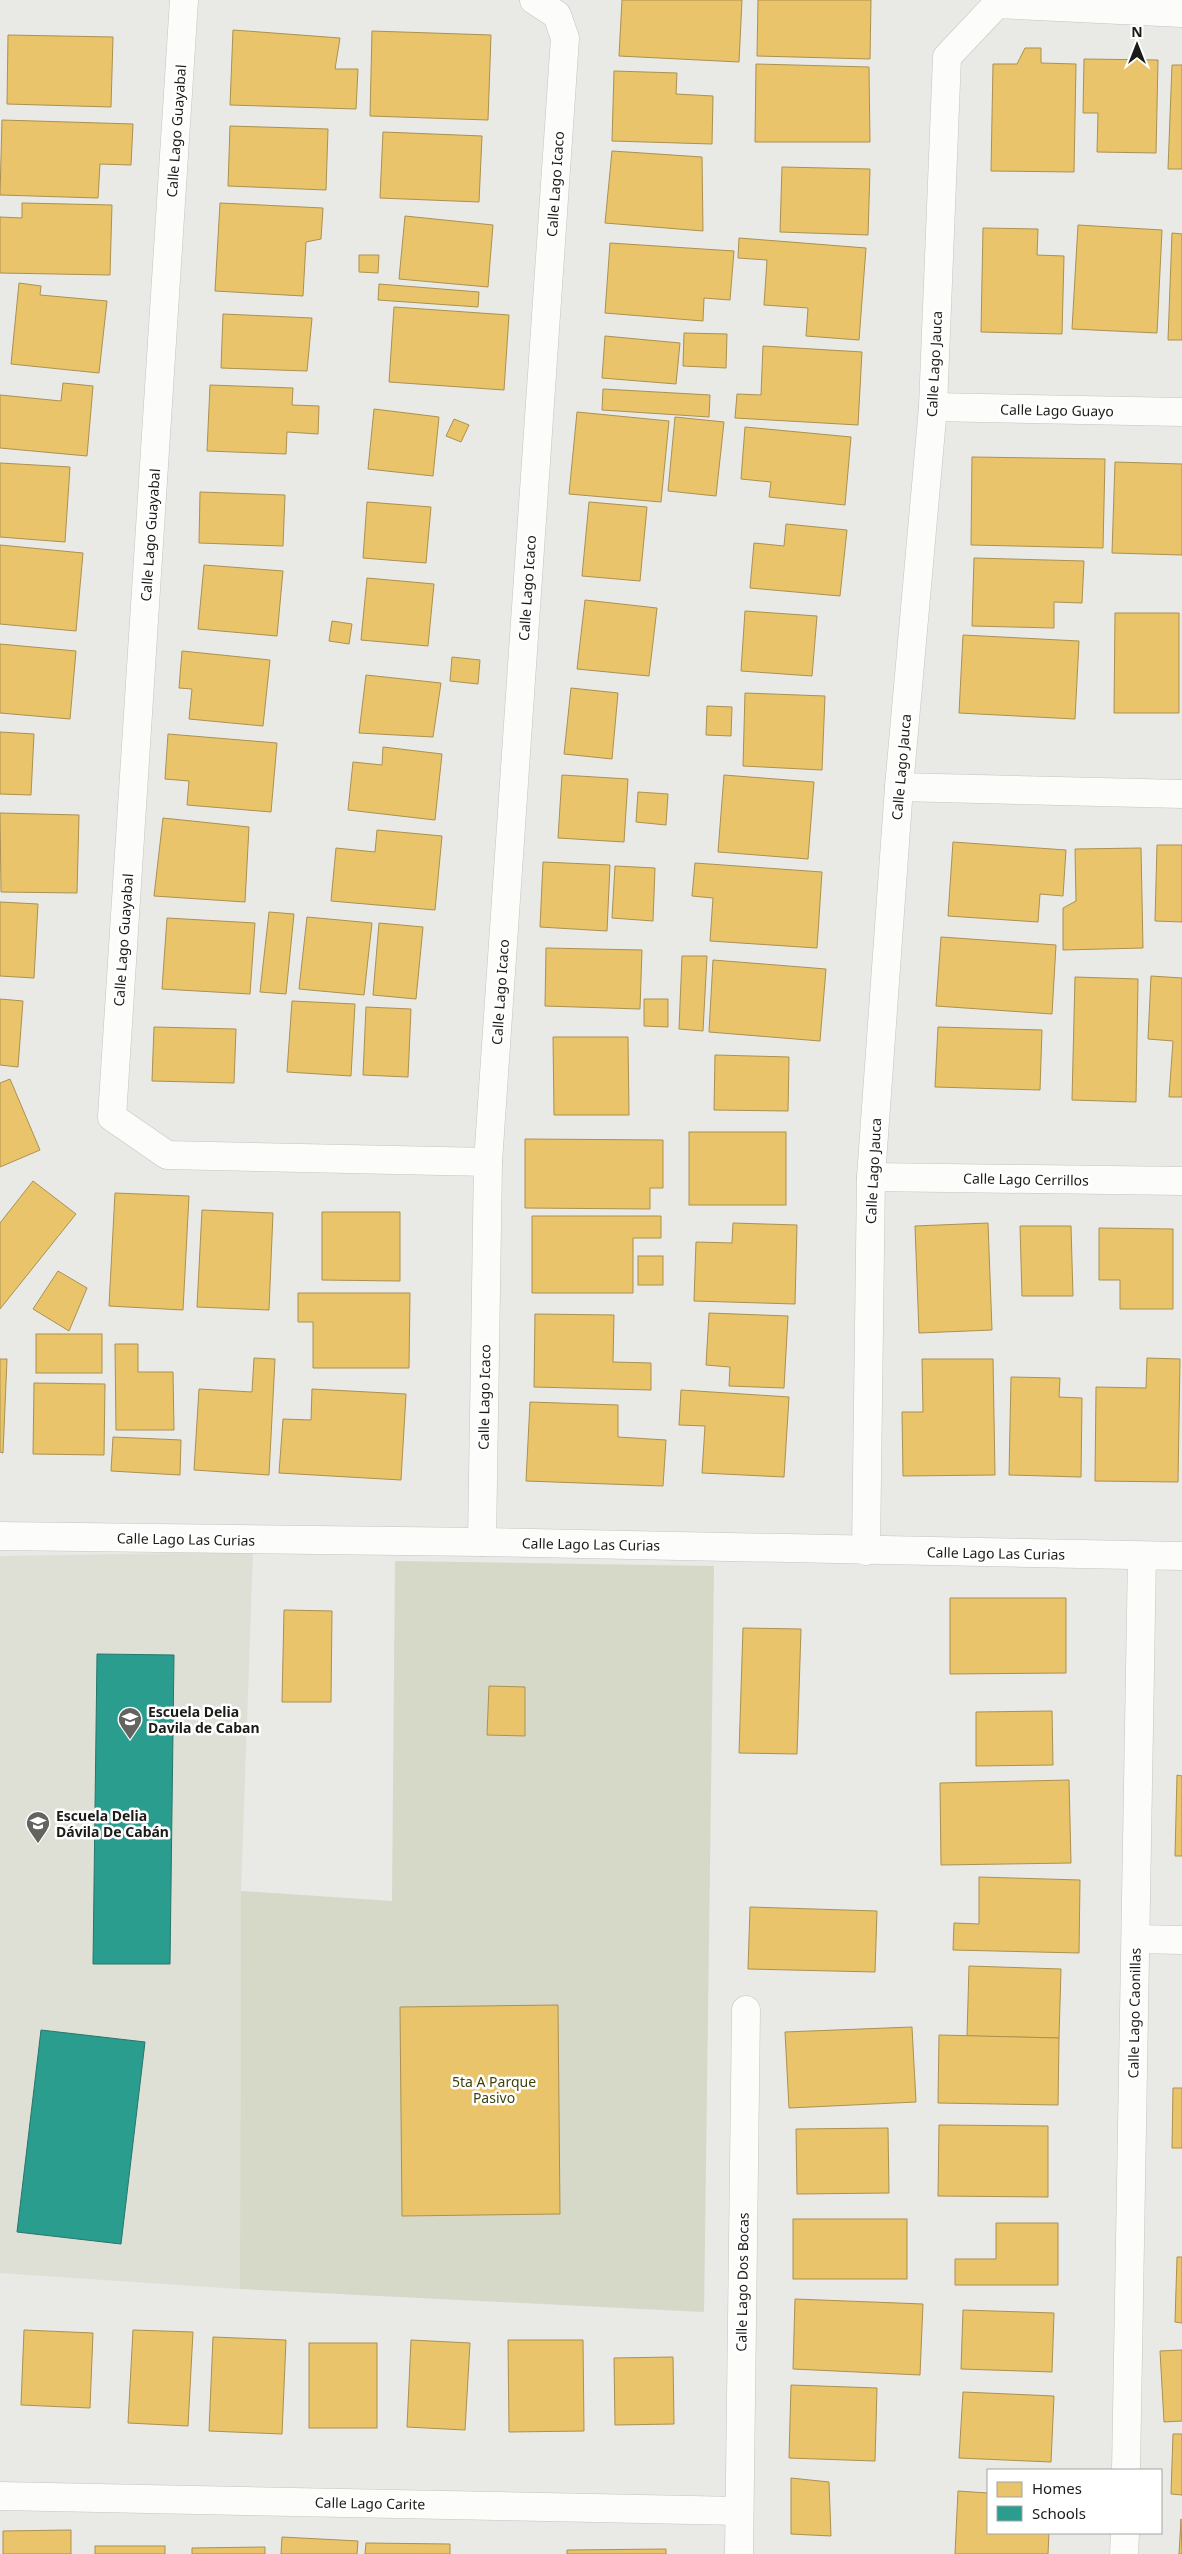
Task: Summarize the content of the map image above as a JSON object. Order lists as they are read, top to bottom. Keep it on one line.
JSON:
{"streets":{"street":["Calle Lago Guayabal","Calle Lago Icaco","Calle Lago Jauca","Calle Lago Guayo","Calle Lago Cerrillos","Calle Lago Las Curias","Calle Lago Caonillas","Calle Lago Dos Bocas","Calle Lago Carite"]},"crossings":[["Calle Lago Guayabal","Calle Lago Icaco"],["Calle Lago Icaco","Calle Lago Las Curias"],["Calle Lago Jauca","Calle Lago Guayo"],["Calle Lago Jauca","Calle Lago Cerrillos"],["Calle Lago Jauca","Calle Lago Las Curias"],["Calle Lago Las Curias","Calle Lago Caonillas"],["Calle Lago Dos Bocas","Calle Lago Carite"]],"parks":["5ta A Parque Pasivo"],"places":{"school or university":["Escuela Delia Davila de Caban","Escuela Delia Dávila De Cabán"]},"legend":["Homes","Schools"],"north":"top"}
